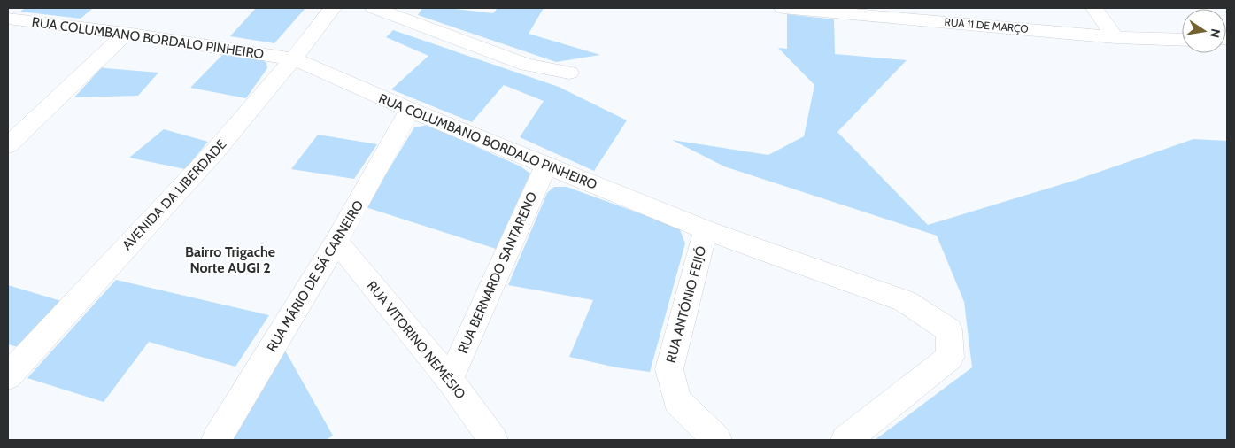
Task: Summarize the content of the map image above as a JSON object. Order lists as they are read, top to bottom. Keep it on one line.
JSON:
{"streets":{"street":["RUA 11 DE MARÇO","RUA COLUMBANO BORDALO PINHEIRO","AVENIDA DA LIBERDADE","RUA BERNARDO SANTARENO","RUA MÁRIO DE SÁ CARNEIRO","RUA ANTÓNIO FEIJÓ","RUA VITORINO NEMÉSIO"]},"crossings":[["RUA COLUMBANO BORDALO PINHEIRO","AVENIDA DA LIBERDADE"],["RUA COLUMBANO BORDALO PINHEIRO","RUA BERNARDO SANTARENO"],["RUA COLUMBANO BORDALO PINHEIRO","RUA MÁRIO DE SÁ CARNEIRO"],["RUA COLUMBANO BORDALO PINHEIRO","RUA ANTÓNIO FEIJÓ"],["RUA BERNARDO SANTARENO","RUA VITORINO NEMÉSIO"],["RUA MÁRIO DE SÁ CARNEIRO","RUA VITORINO NEMÉSIO"]],"districts":["Bairro Trigache Norte AUGI 2"],"north":"right"}
